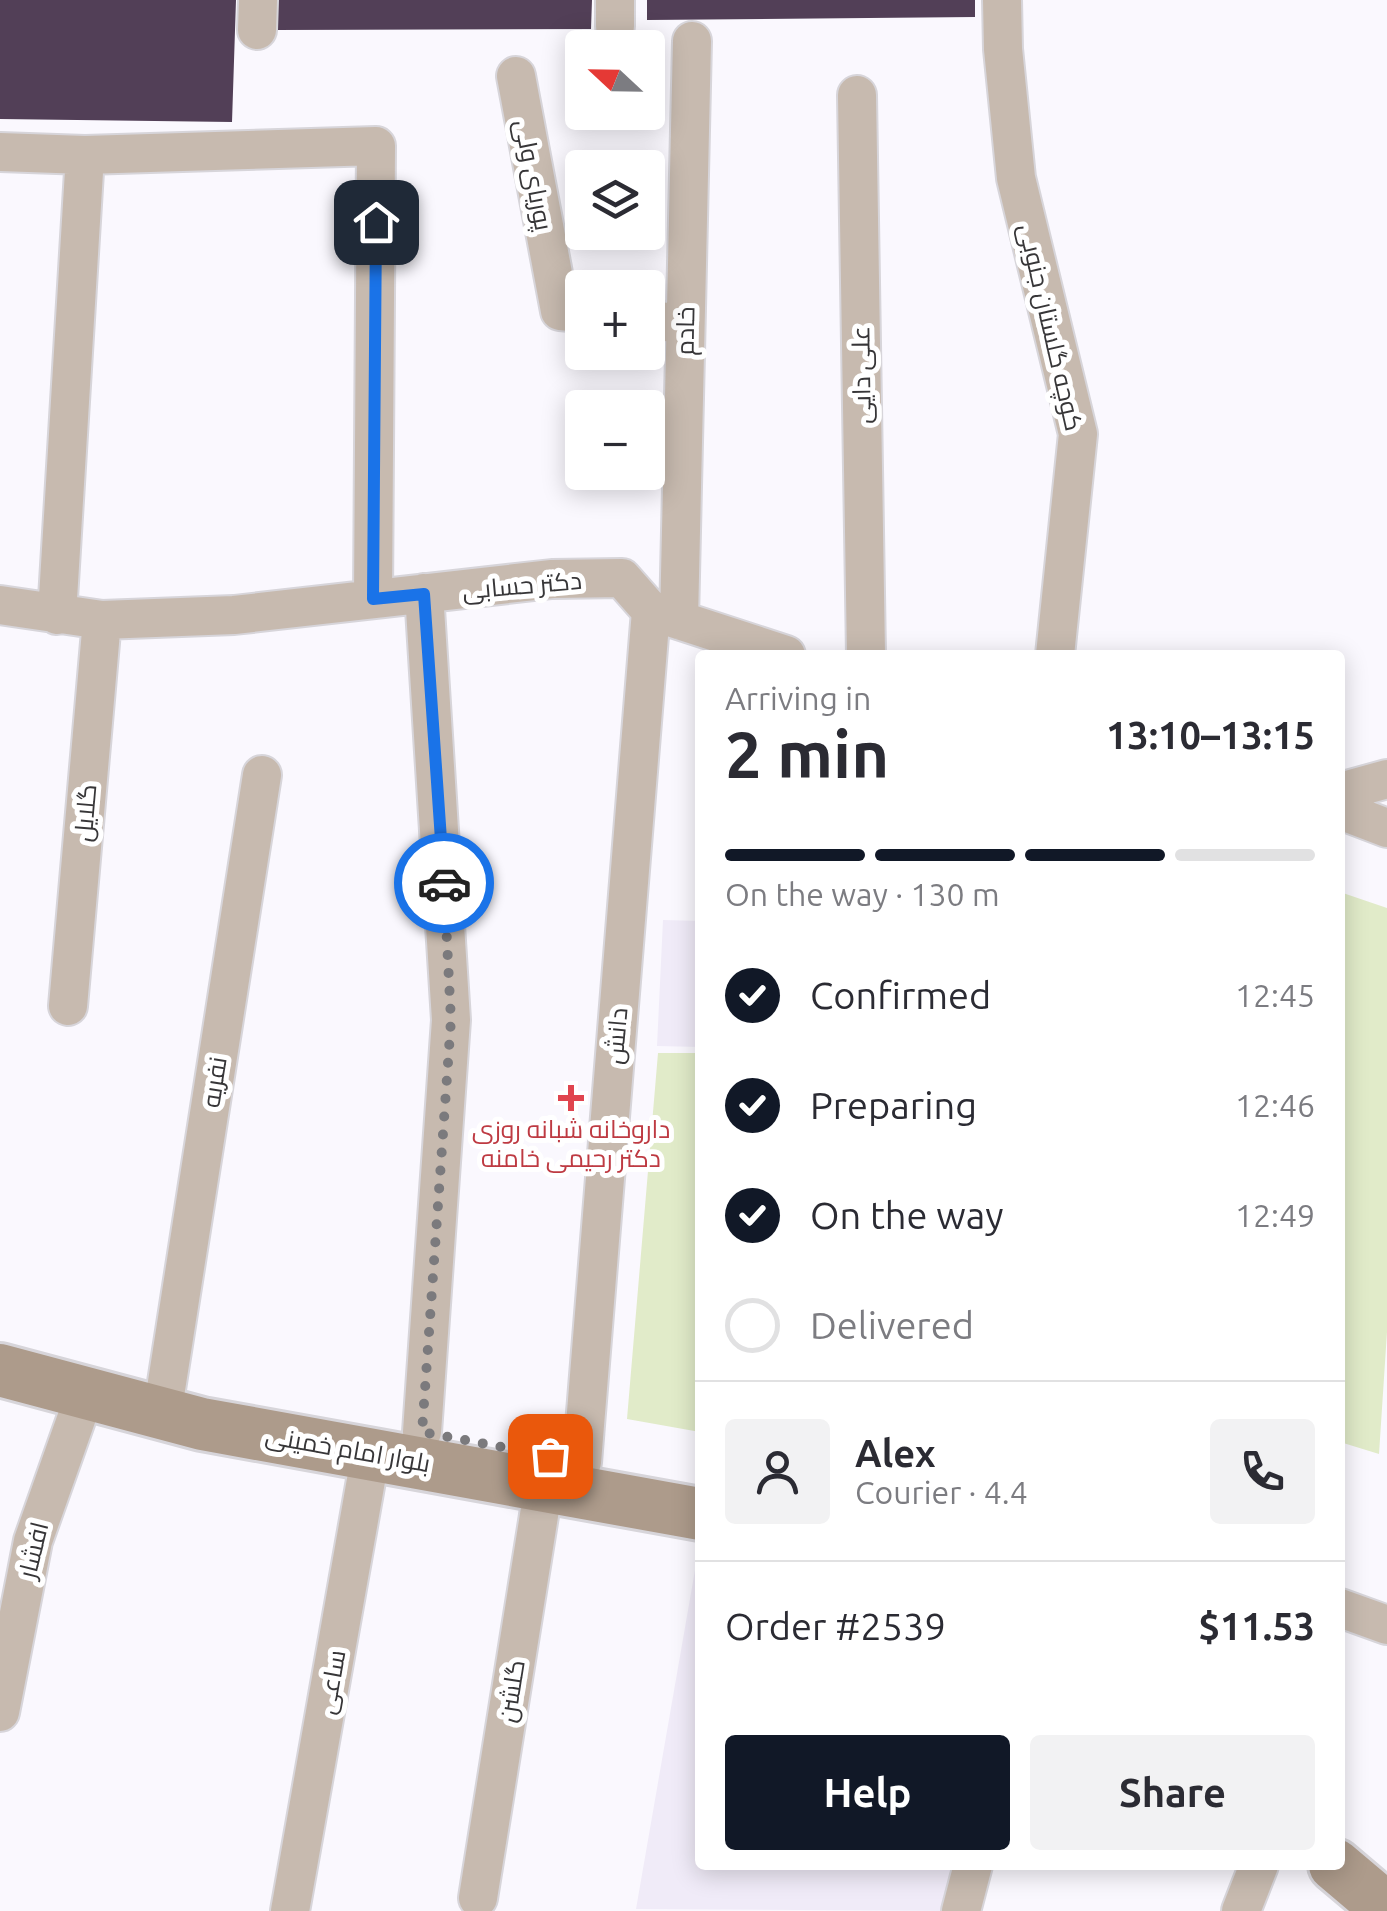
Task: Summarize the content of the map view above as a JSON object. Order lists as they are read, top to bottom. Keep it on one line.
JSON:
{"streets":{"street":["پوریای ولی","کوچه گلستان جنوبی","خادم","علی دایی","دکتر حسابی","گلایل","دانش","نفریه","بلوار امام خمینی","افشار","ساعی","گلشن"]},"crossings":[["خادم","دکتر حسابی"],["خادم","دانش"],["دکتر حسابی","گلایل"],["دکتر حسابی","دانش"],["دانش","بلوار امام خمینی"],["دانش","گلشن"],["نفریه","بلوار امام خمینی"],["بلوار امام خمینی","افشار"],["بلوار امام خمینی","ساعی"],["بلوار امام خمینی","گلشن"]],"places":{"health":["داروخانه شبانه روزی دکتر رحیمی خامنه"]},"north":"left","page":{"map_buttons":["+","−"],"heading":["2 min","Arriving in","13:10–13:15"],"panel":["Alex","Courier · 4.4","Order #2539","$11.53"],"bar":"On the way · 130 m","list":[["Confirmed","12:45"],["Preparing","12:46"],["On the way","12:49"],"Delivered"],"buttons":["Help","Share"]}}
